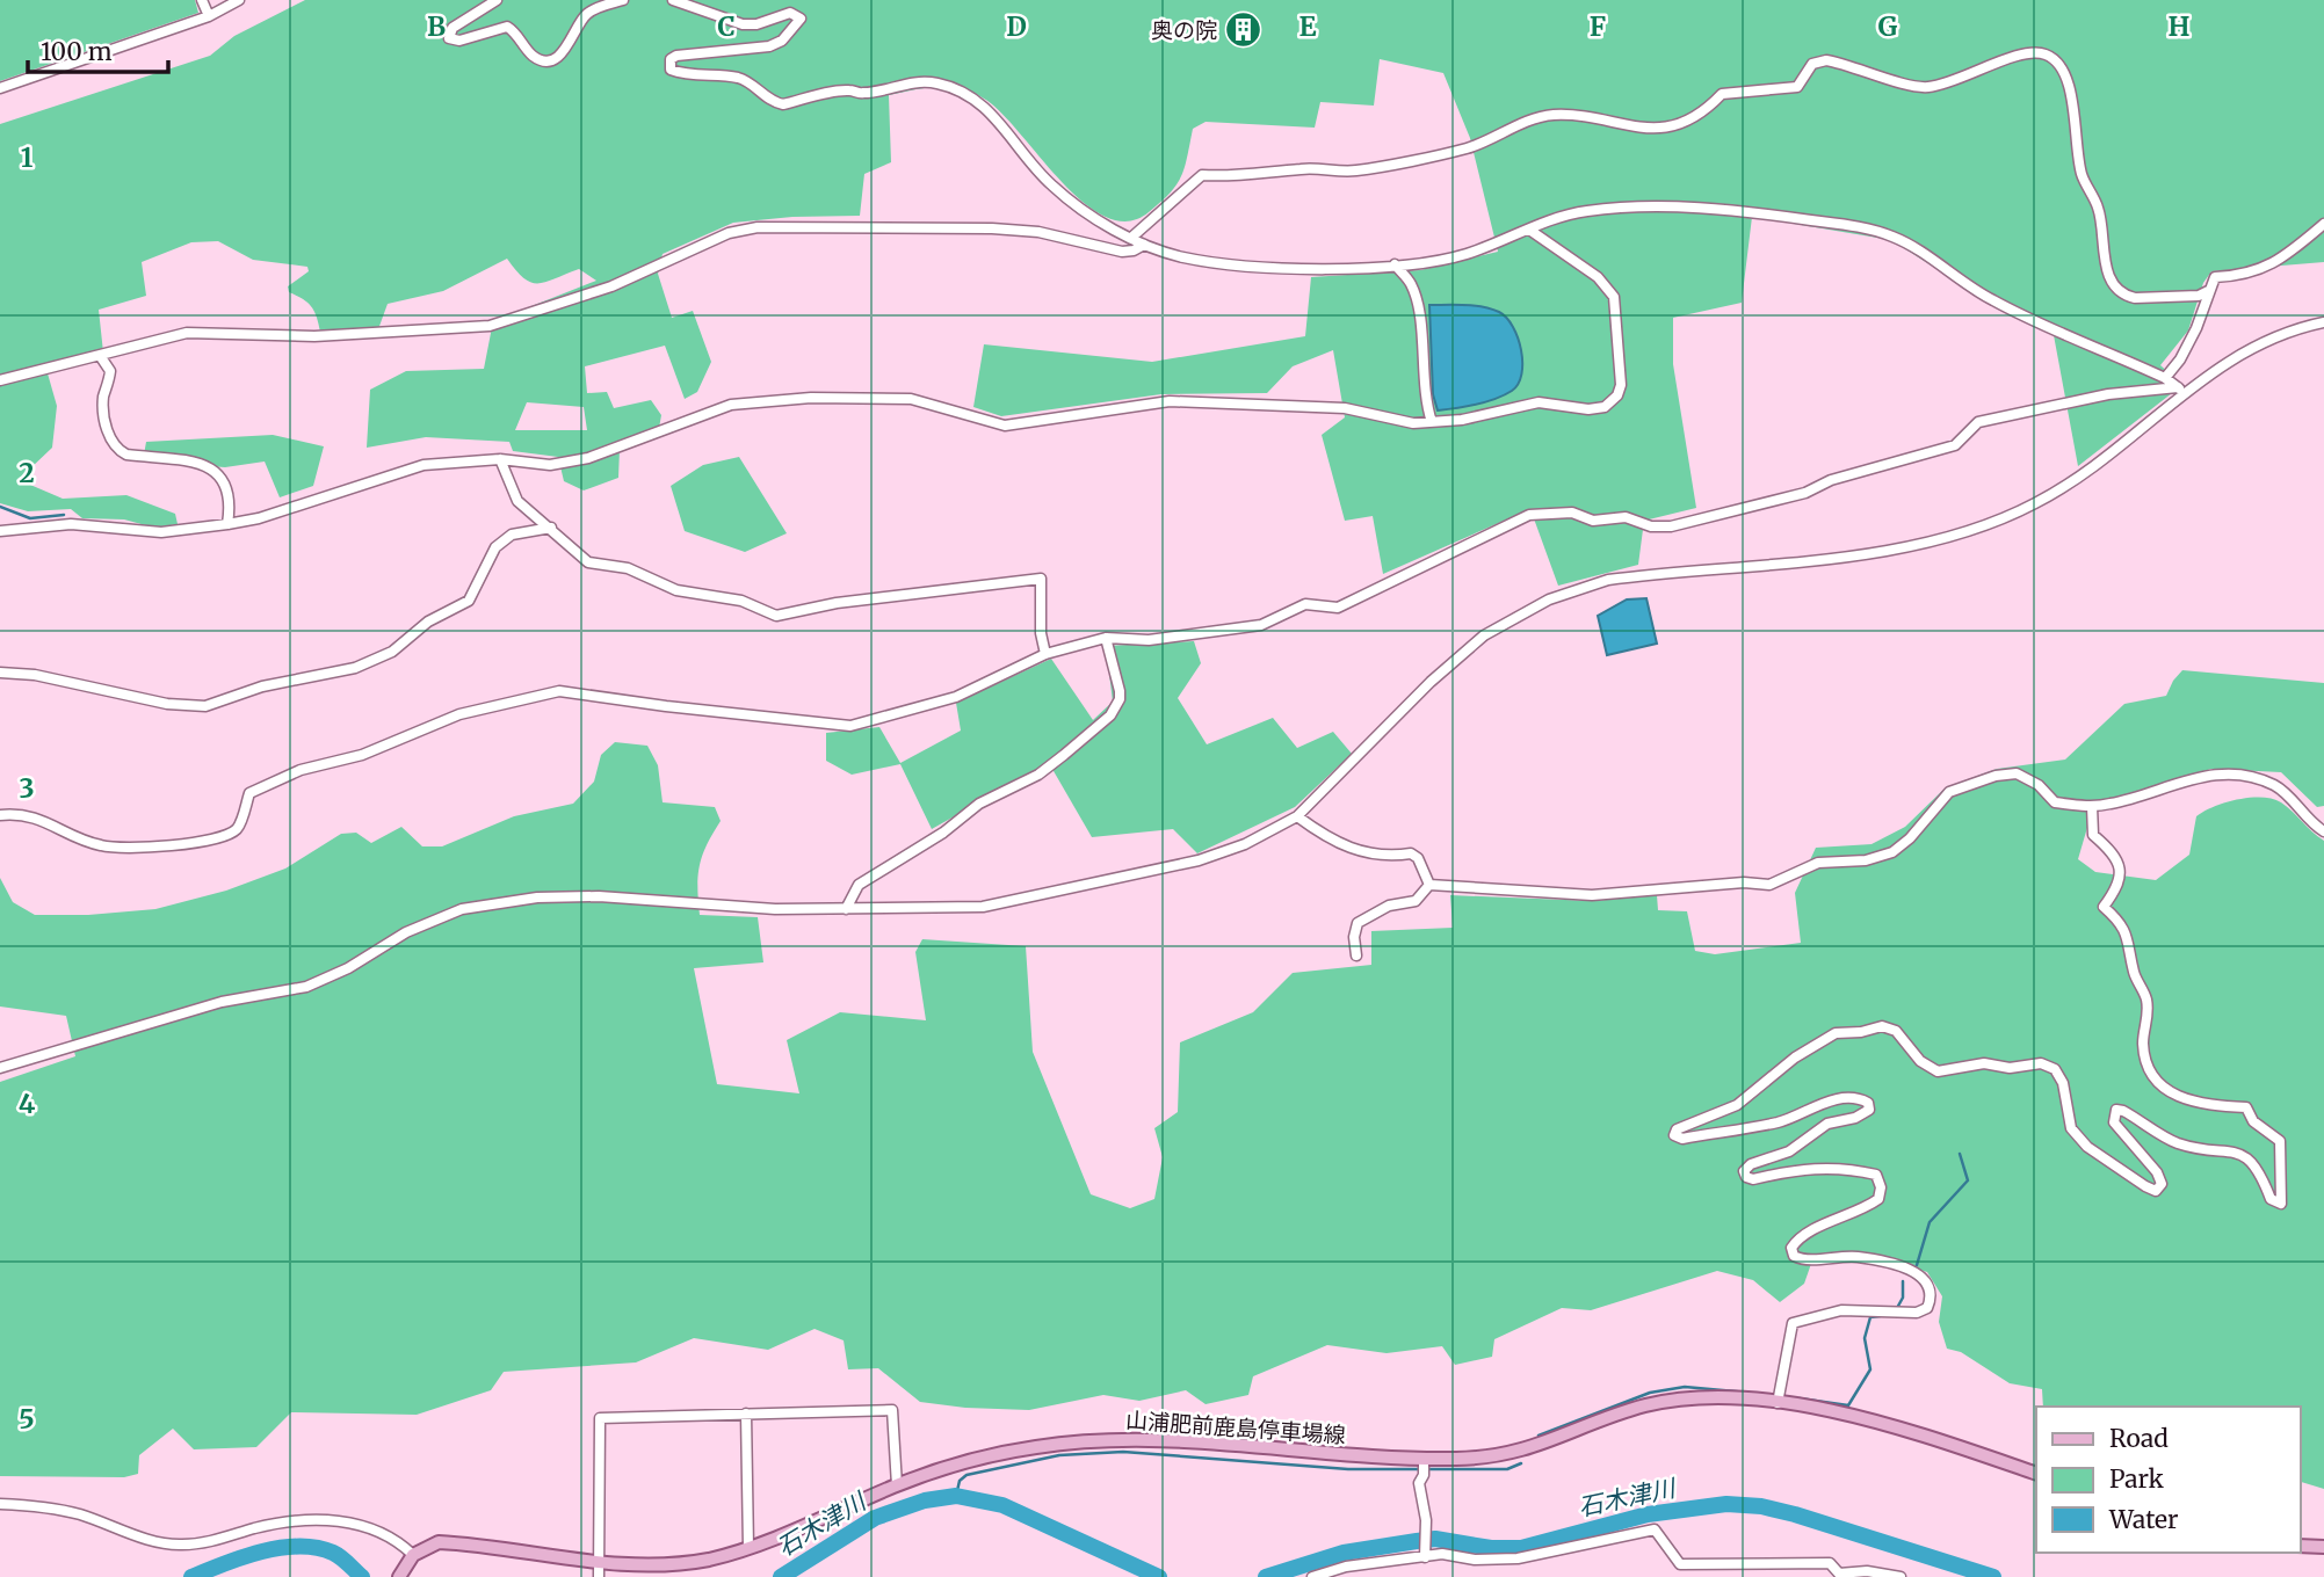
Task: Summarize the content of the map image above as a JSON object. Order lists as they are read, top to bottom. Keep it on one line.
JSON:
{"streets":{"main road":["山浦肥前鹿島停車場線"]},"water":["石木津川"],"places":{"building":["奥の院"]},"legend":["Road","Park","Water"],"scale_bar":"100 m","grid":{"columns":["B","C","D","E","F","G","H"],"rows":["1","2","3","4","5"]}}
